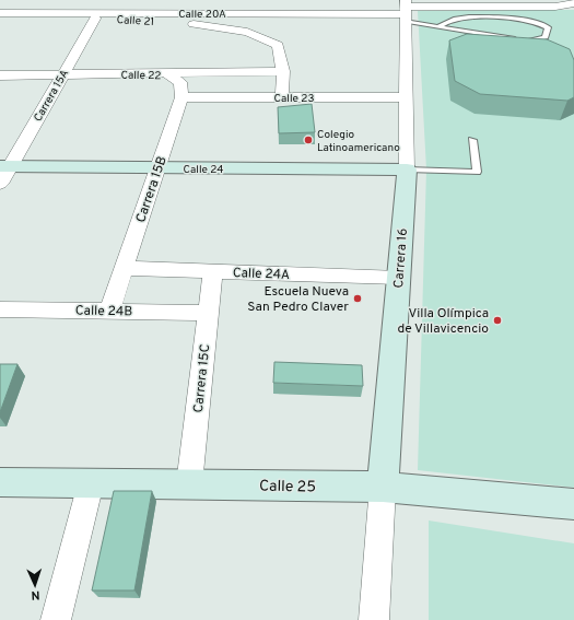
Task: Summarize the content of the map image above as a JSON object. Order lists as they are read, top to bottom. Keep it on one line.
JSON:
{"streets":{"street":["Calle 20A","Calle 21","Calle 22","Carrera 15A","Calle 23","Calle 24","Carrera 15B","Carrera 16","Calle 24A","Calle 24B","Carrera 15C","Calle 25"]},"crossings":[["Calle 20A","Calle 21"],["Calle 20A","Carrera 15A"],["Calle 20A","Carrera 16"],["Calle 21","Calle 22"],["Calle 21","Carrera 15A"],["Calle 22","Carrera 15A"],["Carrera 15A","Calle 24"],["Calle 23","Carrera 15B"],["Calle 23","Carrera 16"],["Calle 24","Carrera 15B"],["Calle 24","Carrera 16"],["Carrera 15B","Calle 24A"],["Carrera 15B","Calle 24B"],["Carrera 16","Calle 24A"],["Carrera 16","Calle 25"],["Calle 24A","Carrera 15C"],["Calle 24B","Carrera 15C"],["Carrera 15C","Calle 25"]],"places":["Colegio Latinoamericano","Escuela Nueva San Pedro Claver","Villa Olímpica de Villavicencio"],"north":"bottom"}
